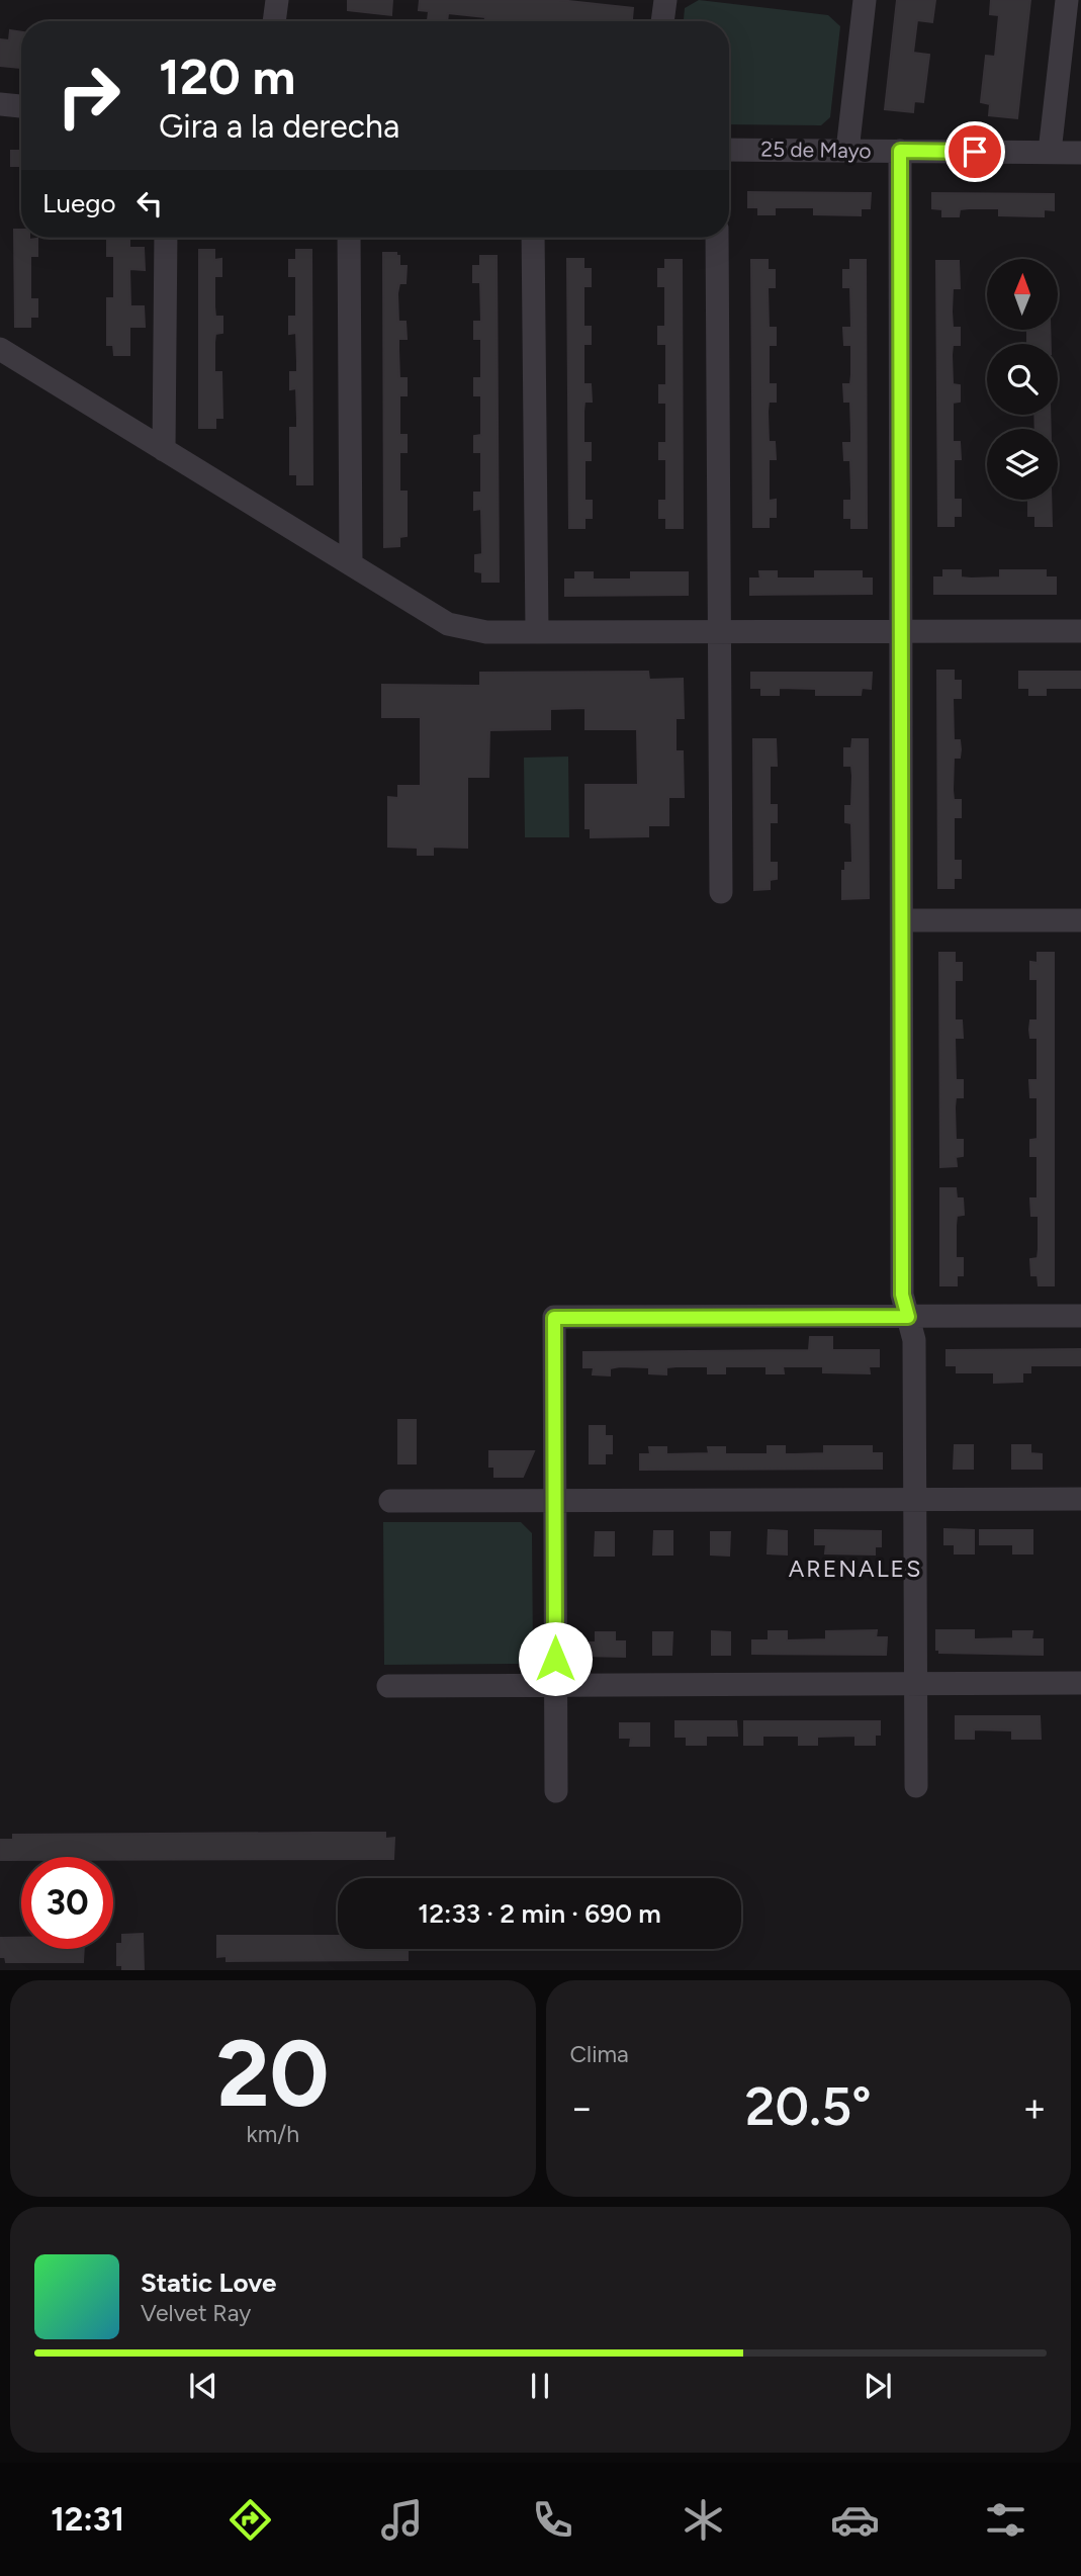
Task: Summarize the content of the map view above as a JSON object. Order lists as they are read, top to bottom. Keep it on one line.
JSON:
{"streets":{"street":["25 de Mayo"]},"districts":["ARENALES"],"north":"top","page":{"turn":["120 m","Gira a la derecha"],"then":"Luego","limit":"30","trip":"12:33 · 2 min · 690 m","tile":[["20","km/h"],"Clima"],"heat":["−","20.5°","+"],"song":["Static Love","Velvet Ray"],"tabs":"12:31"}}
